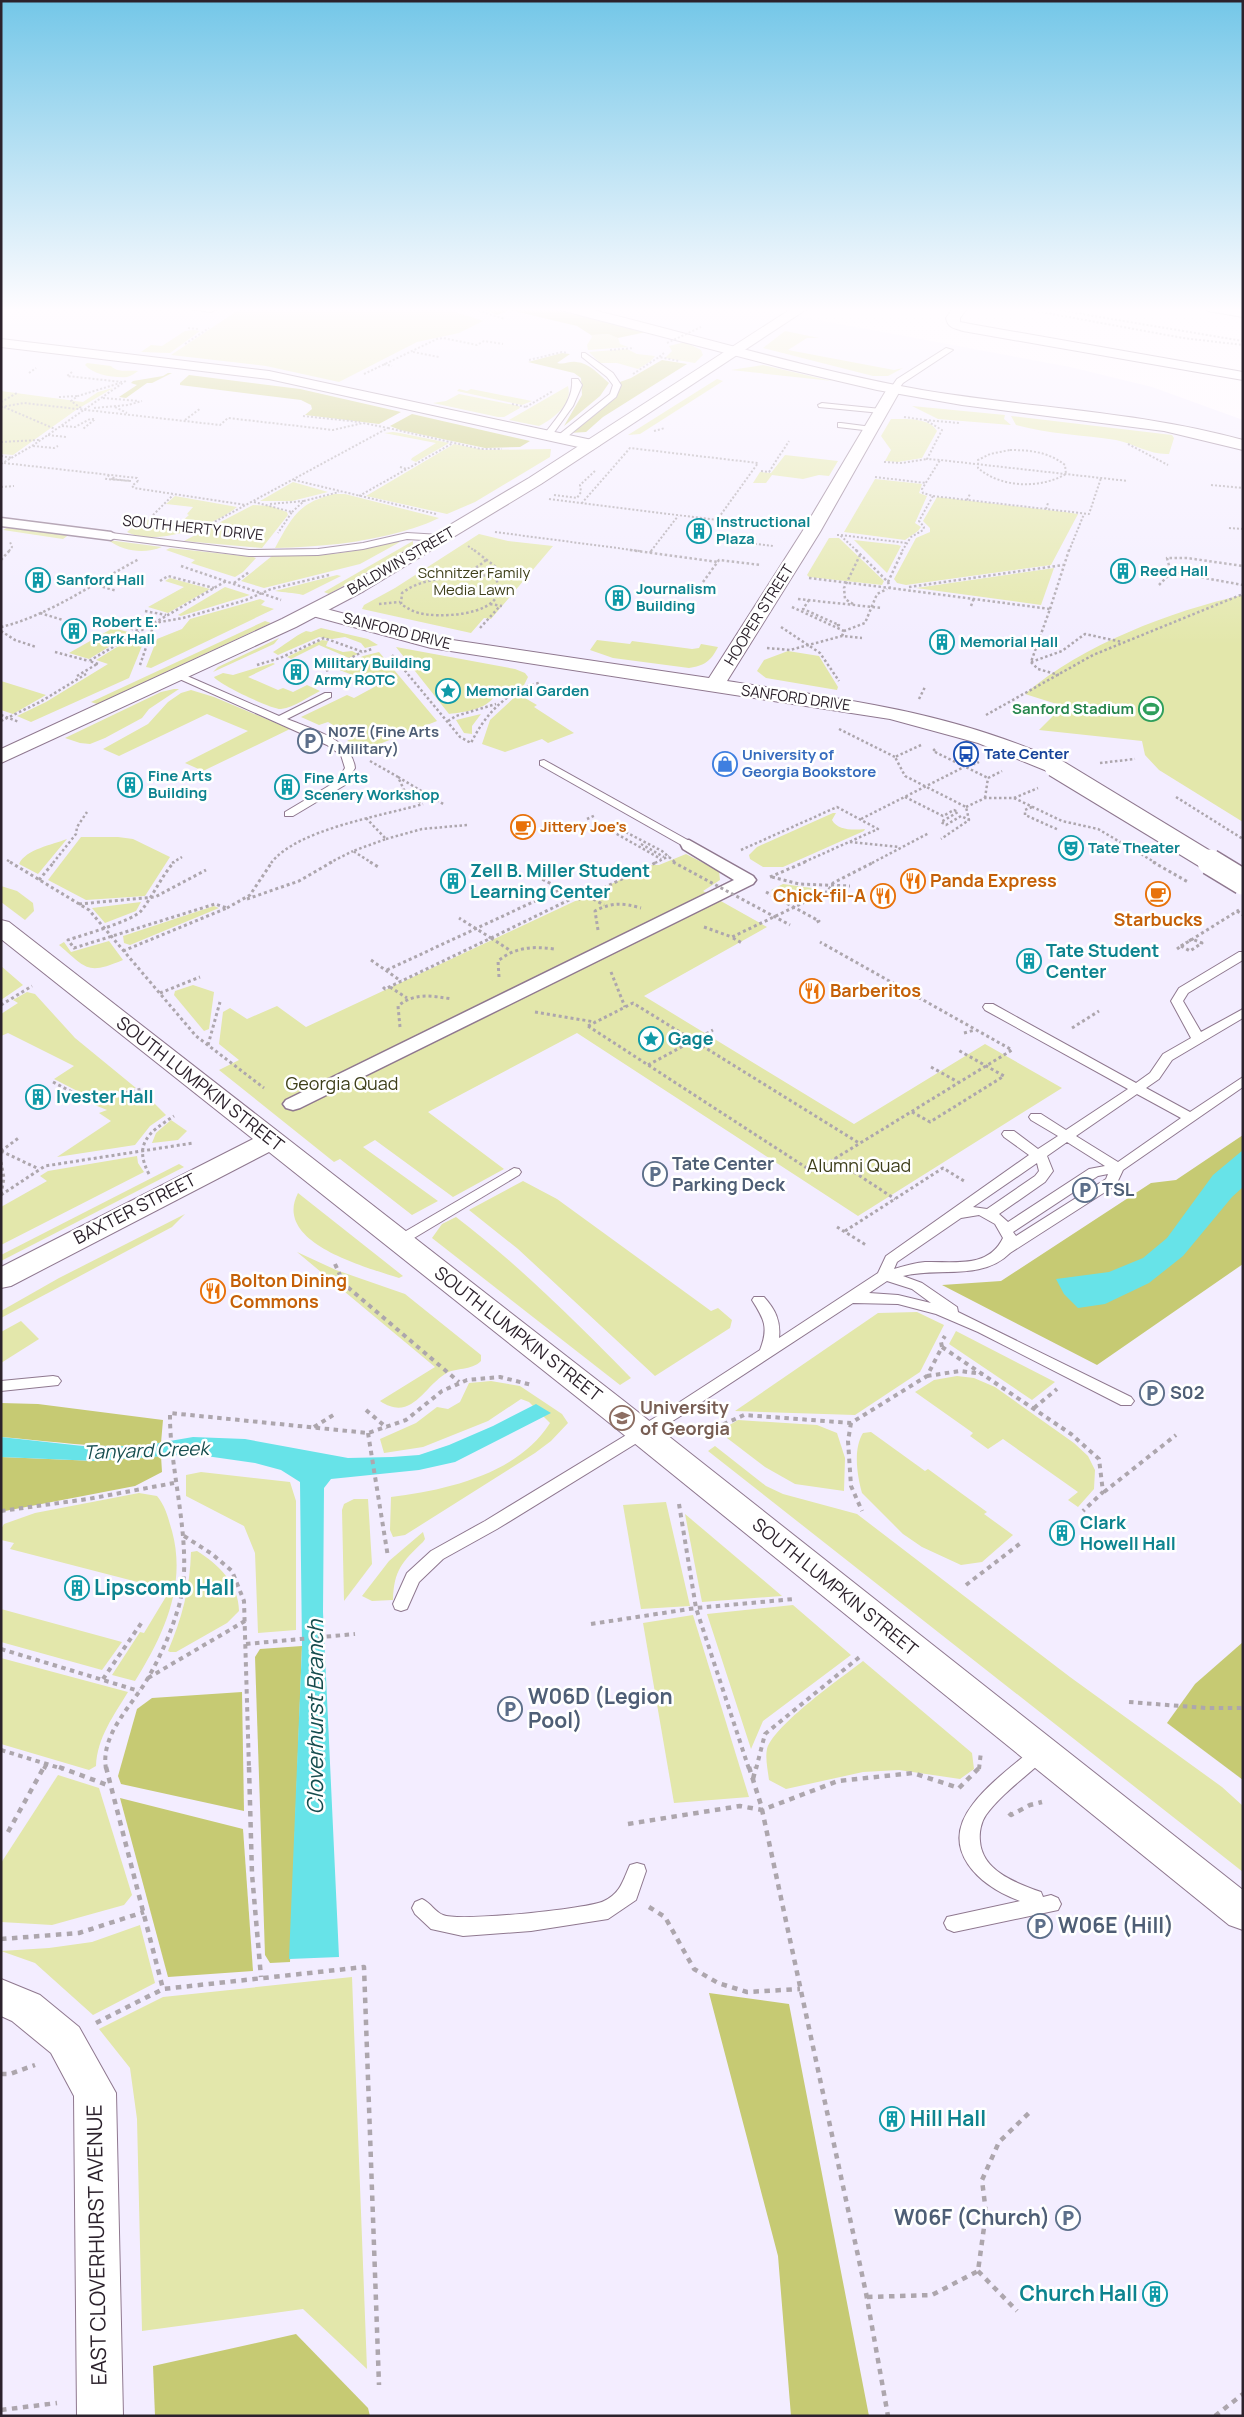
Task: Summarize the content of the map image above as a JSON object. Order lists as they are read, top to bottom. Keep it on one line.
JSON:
{"streets":{"street":["SOUTH HERTY DRIVE","BALDWIN STREET","HOOPER STREET","SANFORD DRIVE","SOUTH LUMPKIN STREET","BAXTER STREET","EAST CLOVERHURST AVENUE"]},"crossings":[["SOUTH HERTY DRIVE","BALDWIN STREET"],["BALDWIN STREET","SANFORD DRIVE"],["HOOPER STREET","SANFORD DRIVE"],["SOUTH LUMPKIN STREET","BAXTER STREET"]],"water":["Tanyard Creek","Cloverhurst Branch"],"parks":["Schnitzer Family Media Lawn","Georgia Quad","Alumni Quad"],"places":{"building":["Instructional Plaza","Reed Hall","Sanford Hall","Journalism Building","Robert E. Park Hall","Memorial Hall","Military Building Army ROTC","Fine Arts Building","Fine Arts Scenery Workshop","Zell B. Miller Student Learning Center","Tate Student Center","Ivester Hall","Clark Howell Hall","Lipscomb Hall","Hill Hall","Church Hall"],"place":["Memorial Garden","Gage"],"sports":["Sanford Stadium"],"parking":["N07E (Fine Arts / Military)","Tate Center Parking Deck","TSL","S02","W06D (Legion Pool)","W06E (Hill)","W06F (Church)"],"bus stop":["Tate Center"],"shop":["University of Georgia Bookstore"],"cafe":["Jittery Joe's","Starbucks"],"theatre":["Tate Theater"],"restaurant":["Panda Express","Chick-fil-A","Barberitos","Bolton Dining Commons"],"school or university":["University of Georgia"]}}
